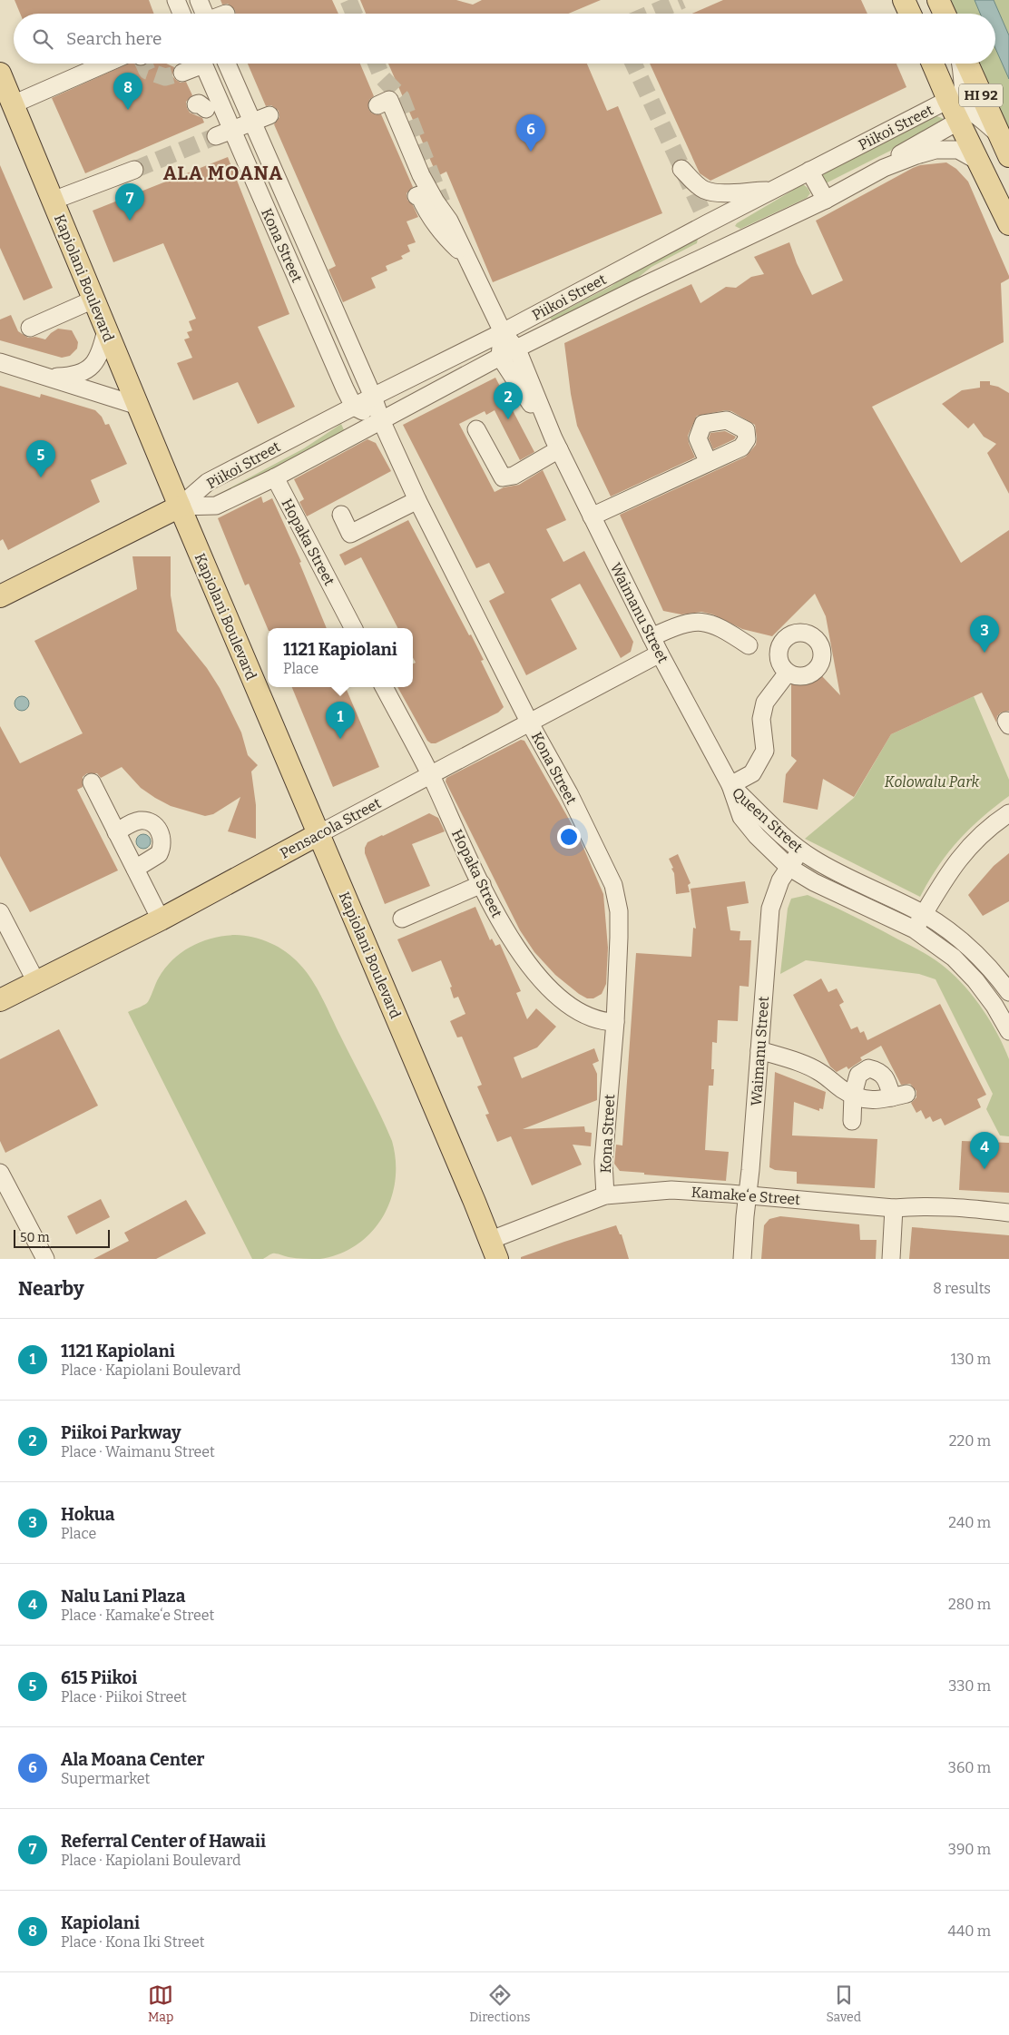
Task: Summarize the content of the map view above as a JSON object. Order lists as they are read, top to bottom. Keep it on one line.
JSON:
{"streets":{"main road":["HI 92","Piikoi Street","Kapiolani Boulevard","Pensacola Street"],"street":["Kona Street","Hopaka Street","Waimanu Street","Queen Street","Kamakeʻe Street"]},"crossings":[["HI 92","Piikoi Street"],["Piikoi Street","Kona Street"],["Piikoi Street","Kapiolani Boulevard"],["Piikoi Street","Hopaka Street"],["Piikoi Street","Waimanu Street"],["Kona Street","Hopaka Street"],["Kona Street","Pensacola Street"],["Kona Street","Kamakeʻe Street"],["Kapiolani Boulevard","Pensacola Street"],["Kapiolani Boulevard","Kamakeʻe Street"],["Hopaka Street","Pensacola Street"],["Waimanu Street","Queen Street"],["Waimanu Street","Pensacola Street"],["Waimanu Street","Kamakeʻe Street"]],"districts":["ALA MOANA"],"parks":["Kolowalu Park"],"scale_bar":"50 m","page":{"search":"Search here","pins":["8","6","7","2","5","3","1","4"],"popup":["1121 Kapiolani","Place"],"scale":"50 m","heading":["Nearby","8 results"],"list":[{"mark":"1","name":"1121 Kapiolani","note":"Place · Kapiolani Boulevard","value":"130 m"},{"mark":"2","name":"Piikoi Parkway","note":"Place · Waimanu Street","value":"220 m"},{"mark":"3","name":"Hokua","note":"Place","value":"240 m"},{"mark":"4","name":"Nalu Lani Plaza","note":"Place · Kamakeʻe Street","value":"280 m"},{"mark":"5","name":"615 Piikoi","note":"Place · Piikoi Street","value":"330 m"},{"mark":"6","name":"Ala Moana Center","note":"Supermarket","value":"360 m"},{"mark":"7","name":"Referral Center of Hawaii","note":"Place · Kapiolani Boulevard","value":"390 m"},{"mark":"8","name":"Kapiolani","note":"Place · Kona Iki Street","value":"440 m"}],"nav":["Map","Directions","Saved"]}}
